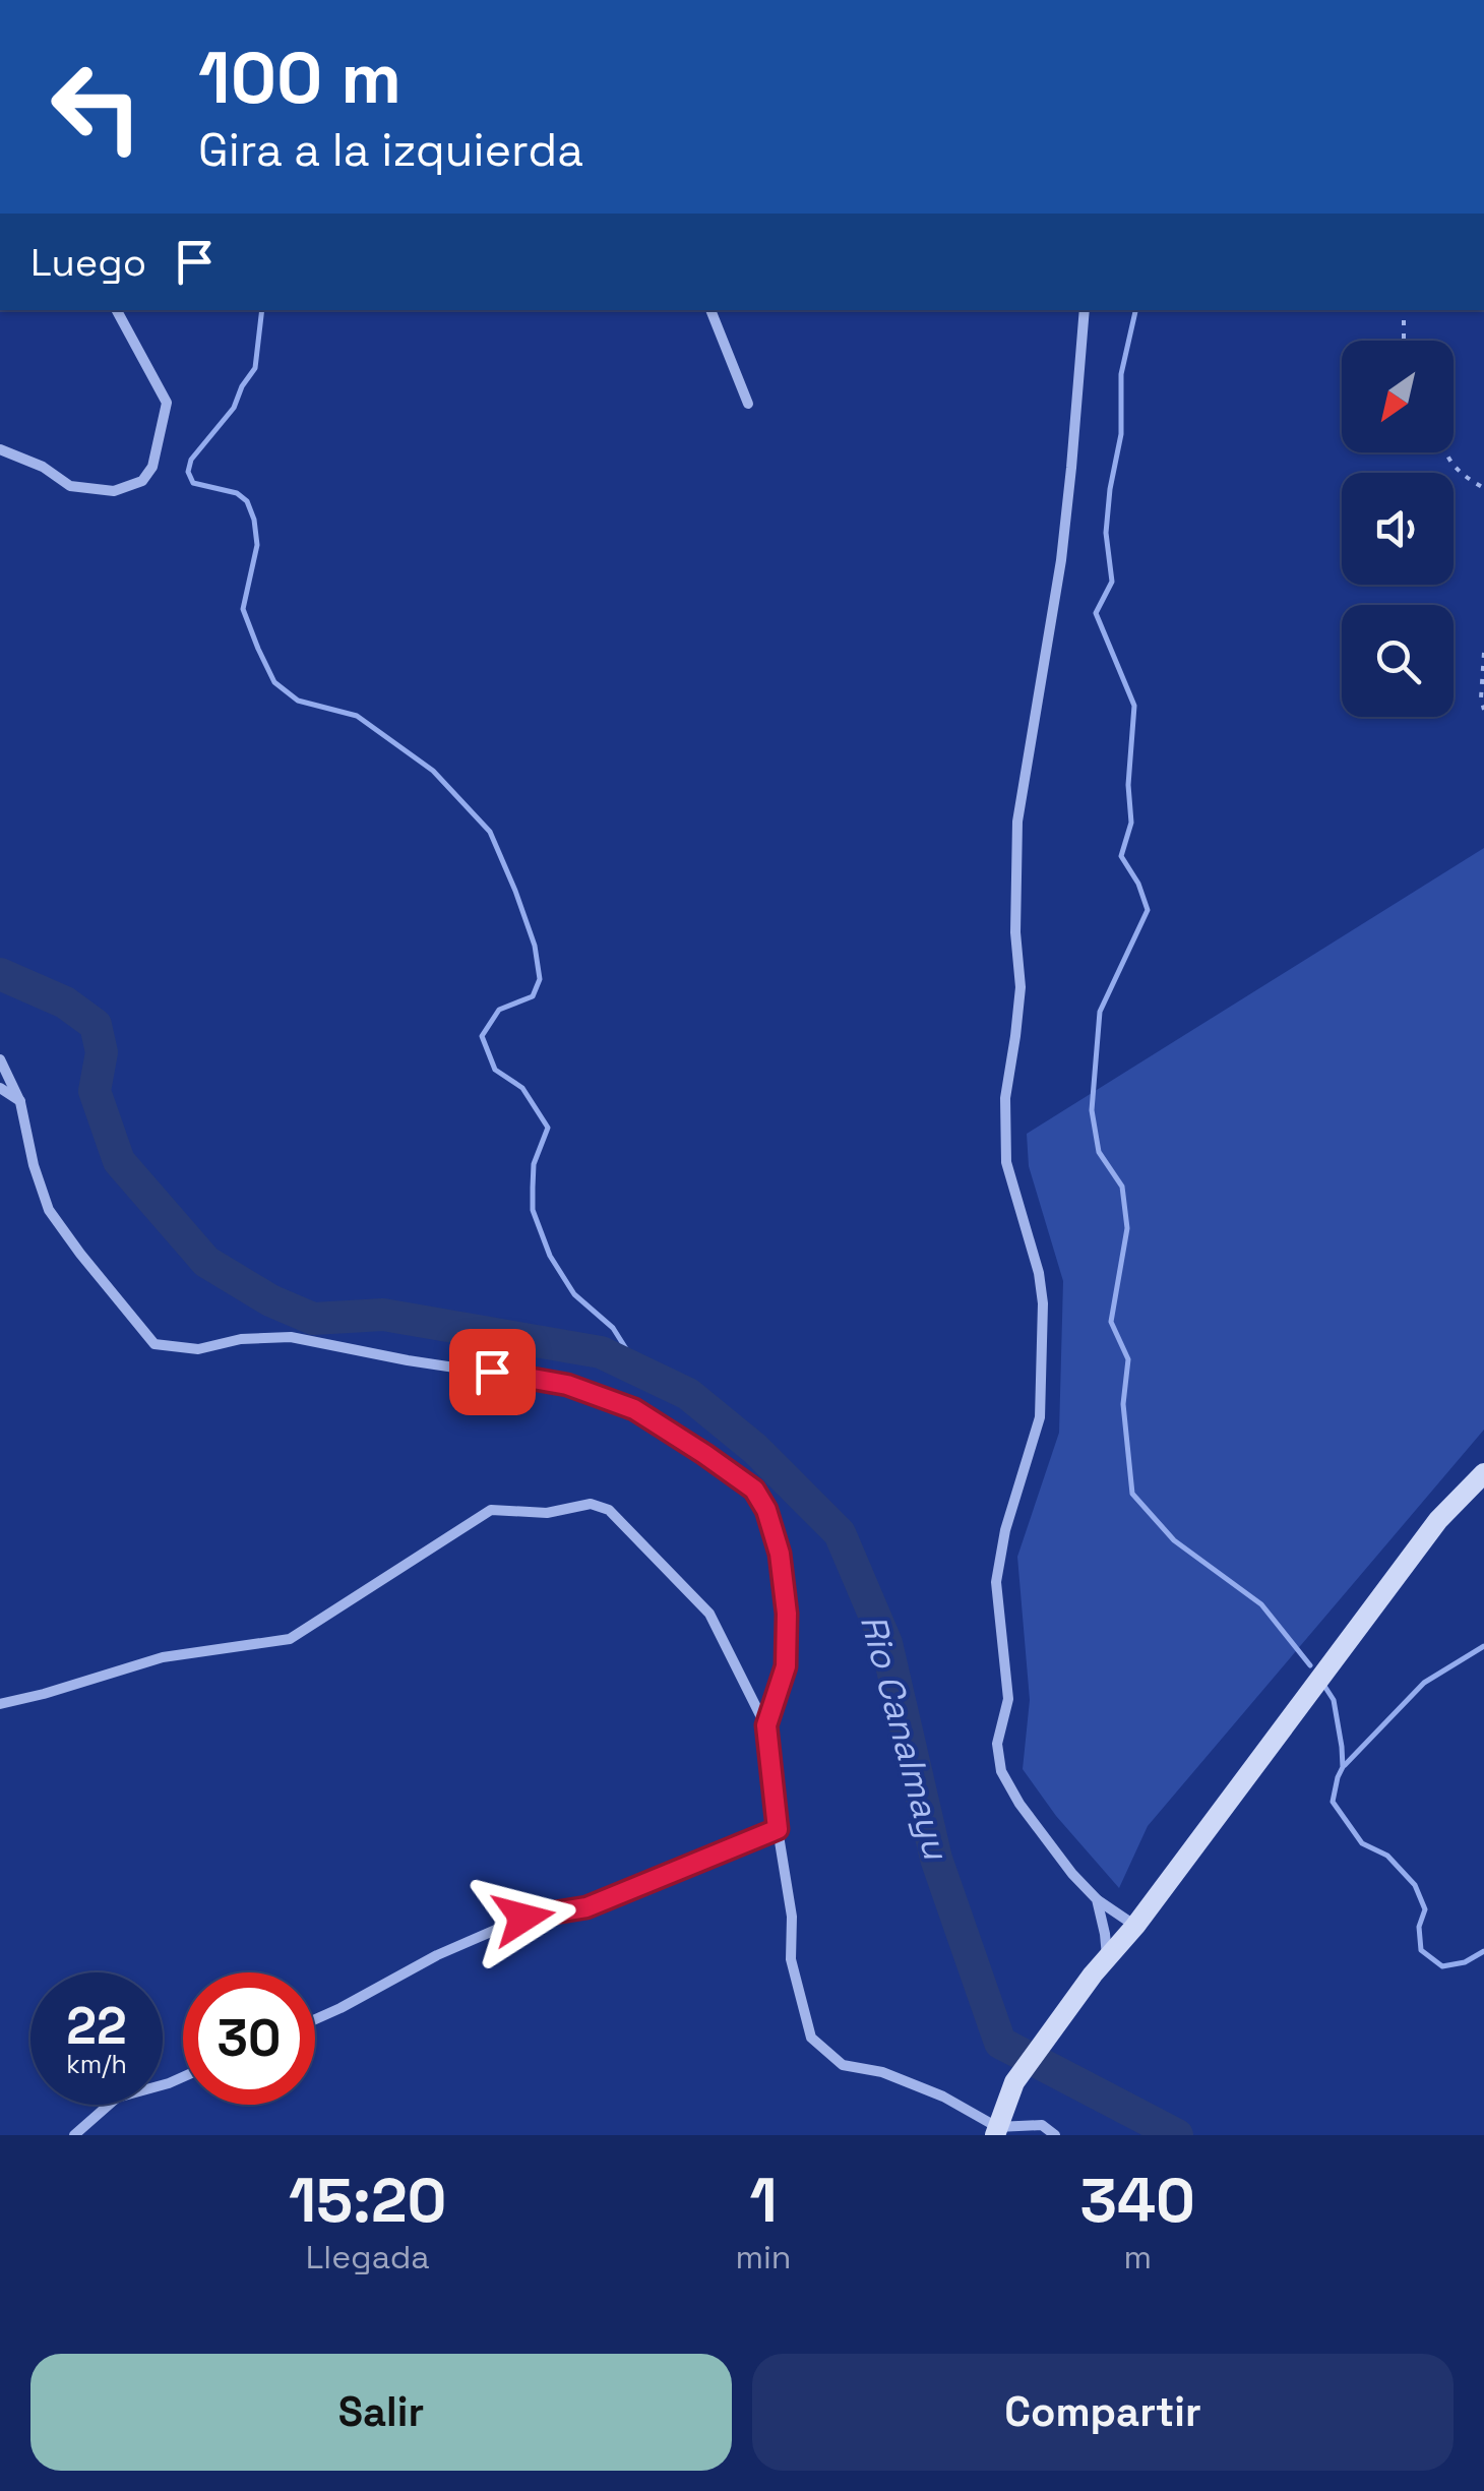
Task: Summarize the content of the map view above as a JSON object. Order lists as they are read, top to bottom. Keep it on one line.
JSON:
{"water":["Rio Canalmayu"],"north":"bottom left","page":{"turn":["100 m","Gira a la izquierda"],"then":"Luego","speed":"22 km/h","limit":"30","eta":["15:20","Llegada","1","min","340","m"],"buttons":["Salir","Compartir"]}}
